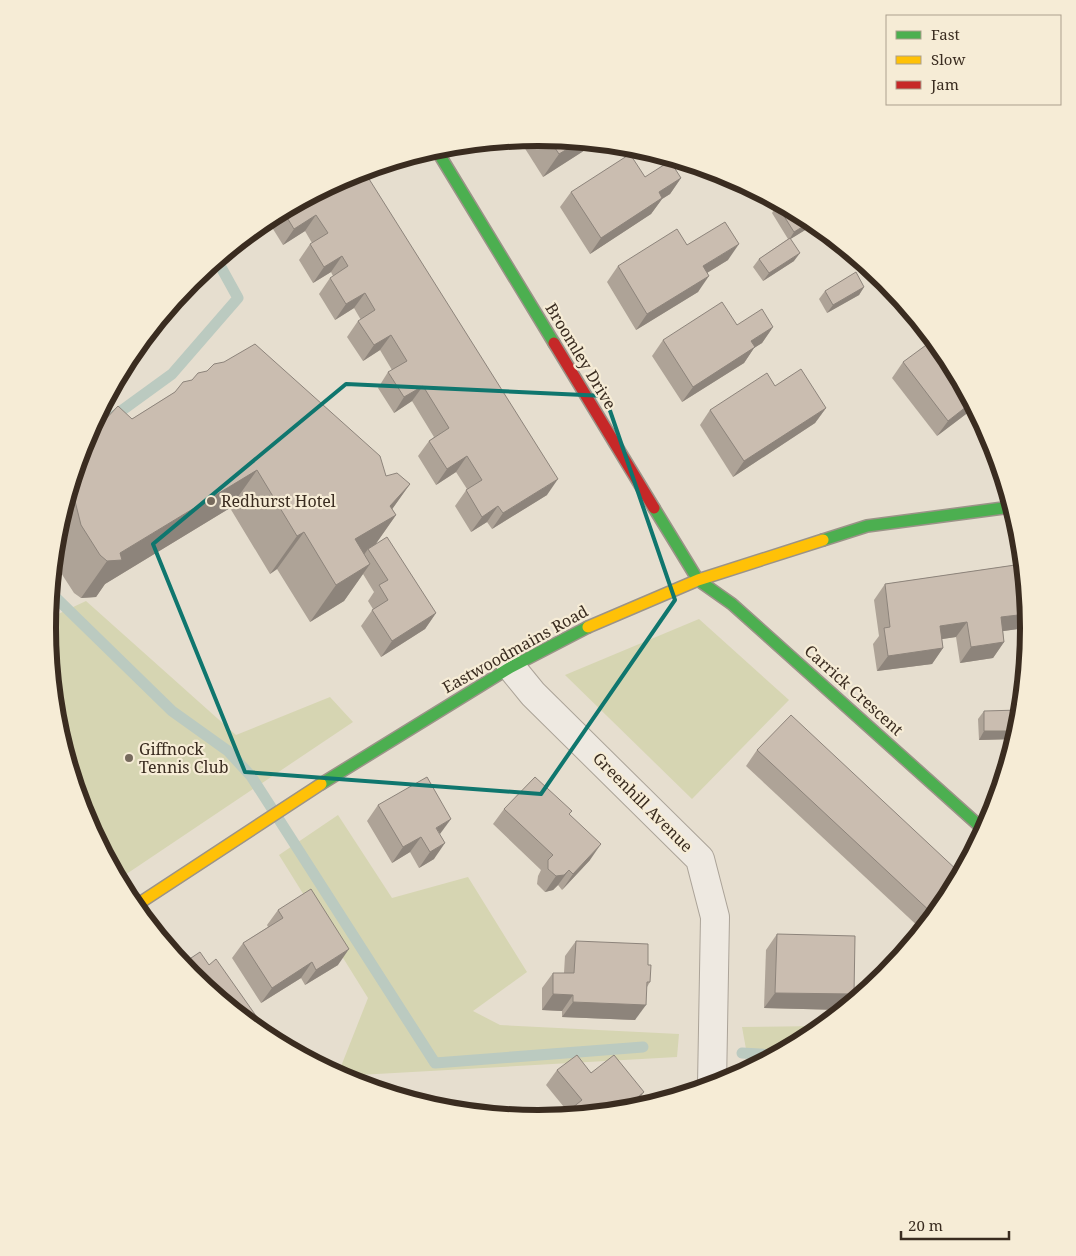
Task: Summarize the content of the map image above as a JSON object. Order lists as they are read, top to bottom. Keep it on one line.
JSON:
{"streets":{"main road":["Broomley Drive","Eastwoodmains Road","Carrick Crescent"],"street":["Greenhill Avenue"]},"crossings":[["Broomley Drive","Eastwoodmains Road"],["Broomley Drive","Carrick Crescent"],["Eastwoodmains Road","Carrick Crescent"],["Eastwoodmains Road","Greenhill Avenue"]],"places":["Redhurst Hotel","Giffnock Tennis Club"],"legend":["Fast","Slow","Jam"],"scale_bar":"20 m"}
